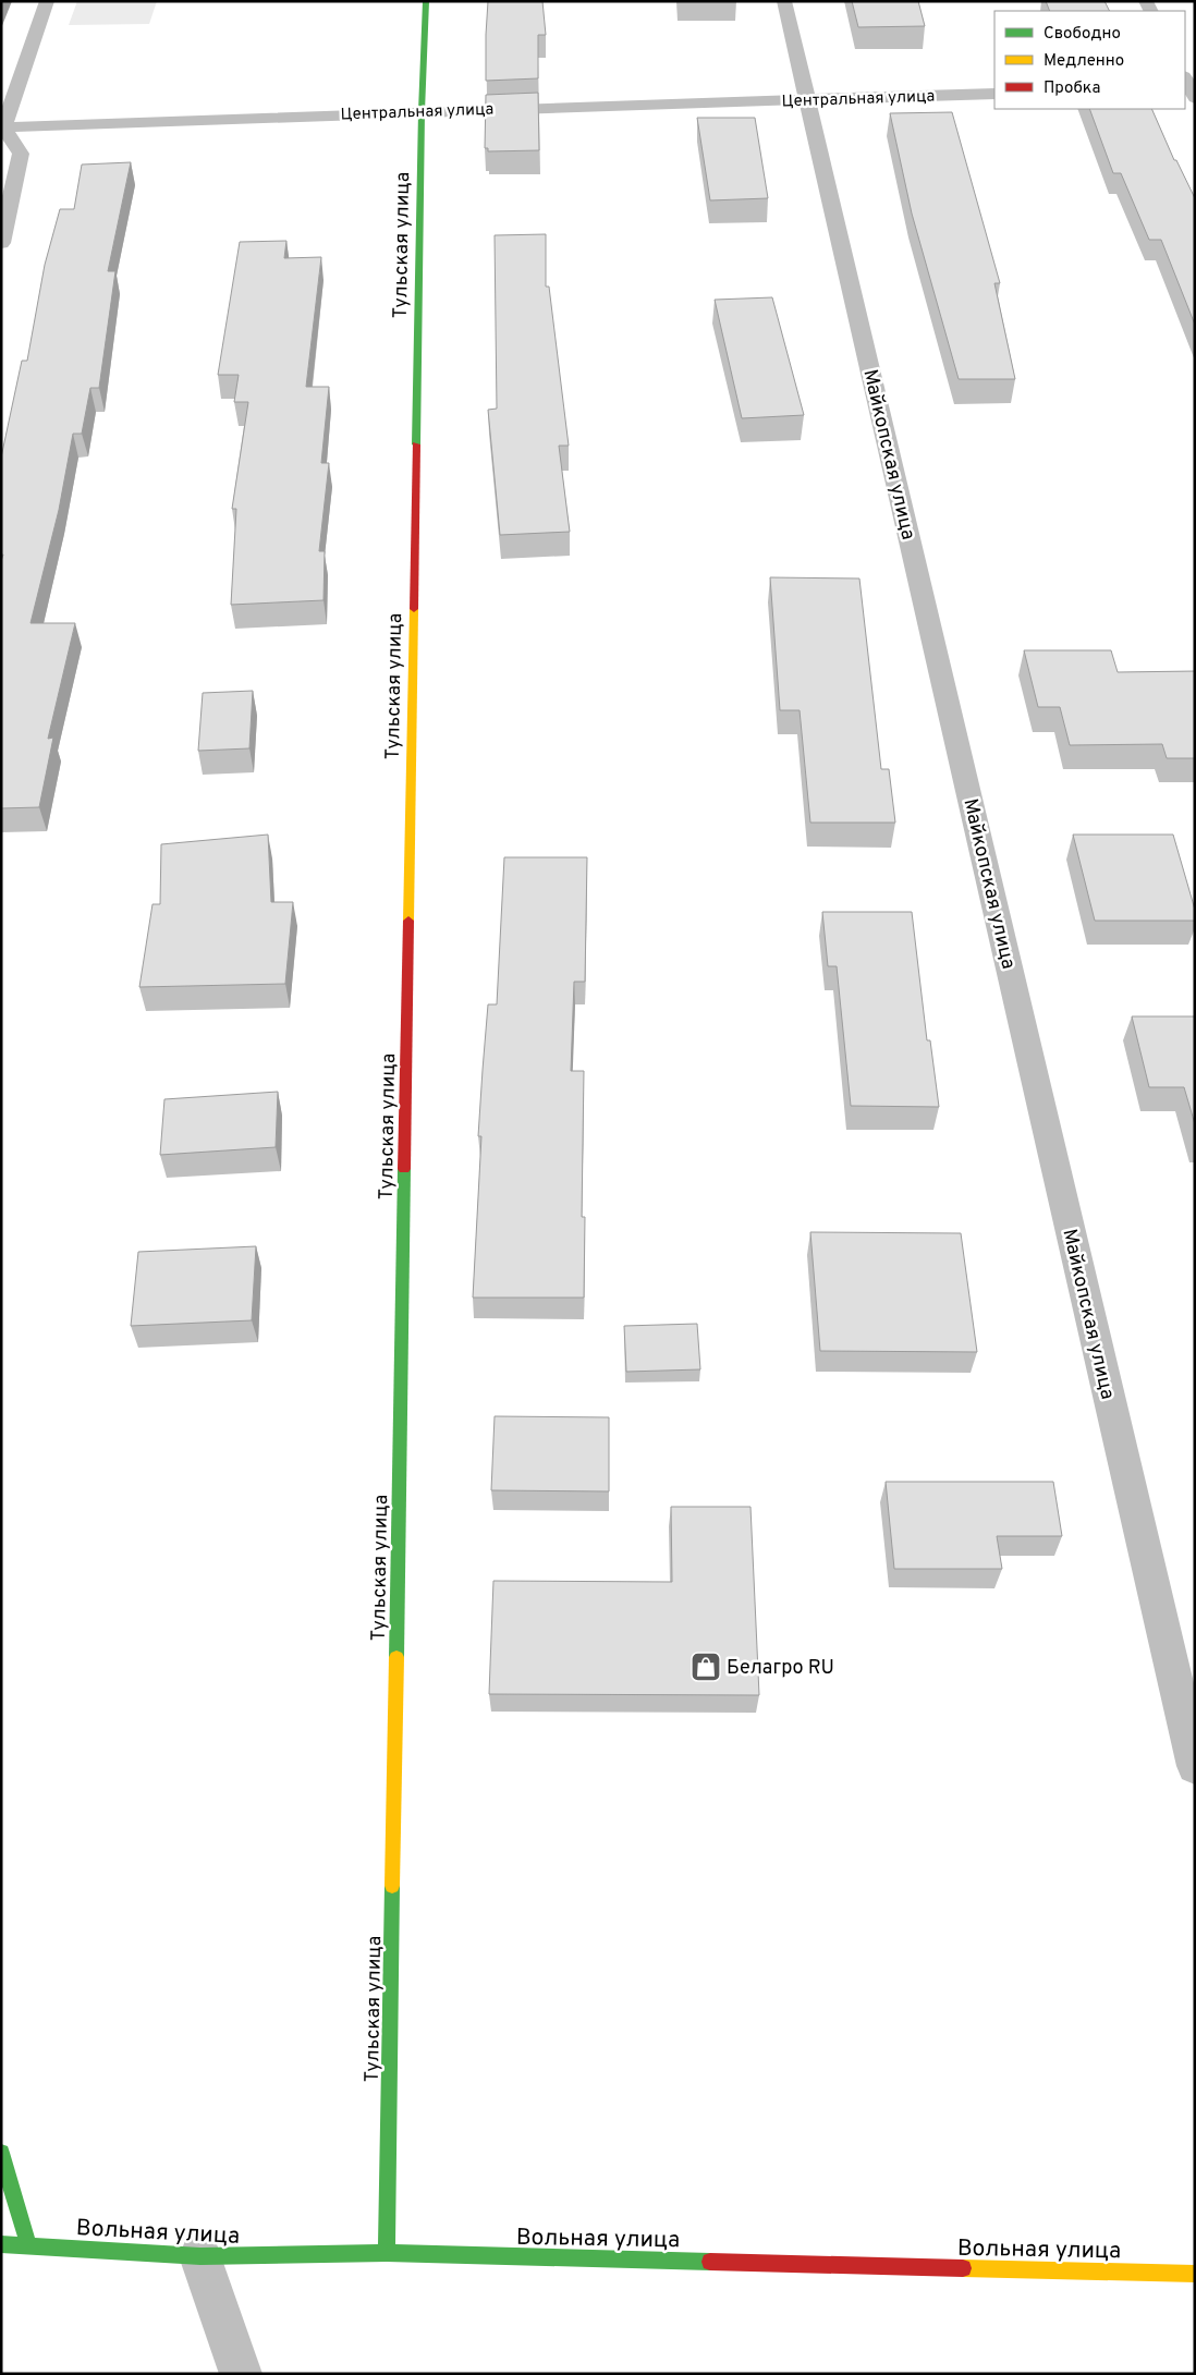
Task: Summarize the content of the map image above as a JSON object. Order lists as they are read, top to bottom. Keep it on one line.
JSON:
{"streets":{"street":["Центральная улица","Тульская улица","Майкопская улица","Вольная улица"]},"crossings":[["Центральная улица","Тульская улица"],["Центральная улица","Майкопская улица"],["Тульская улица","Вольная улица"]],"places":{"shop":["Белагро RU"]},"legend":["Свободно","Медленно","Пробка"]}
